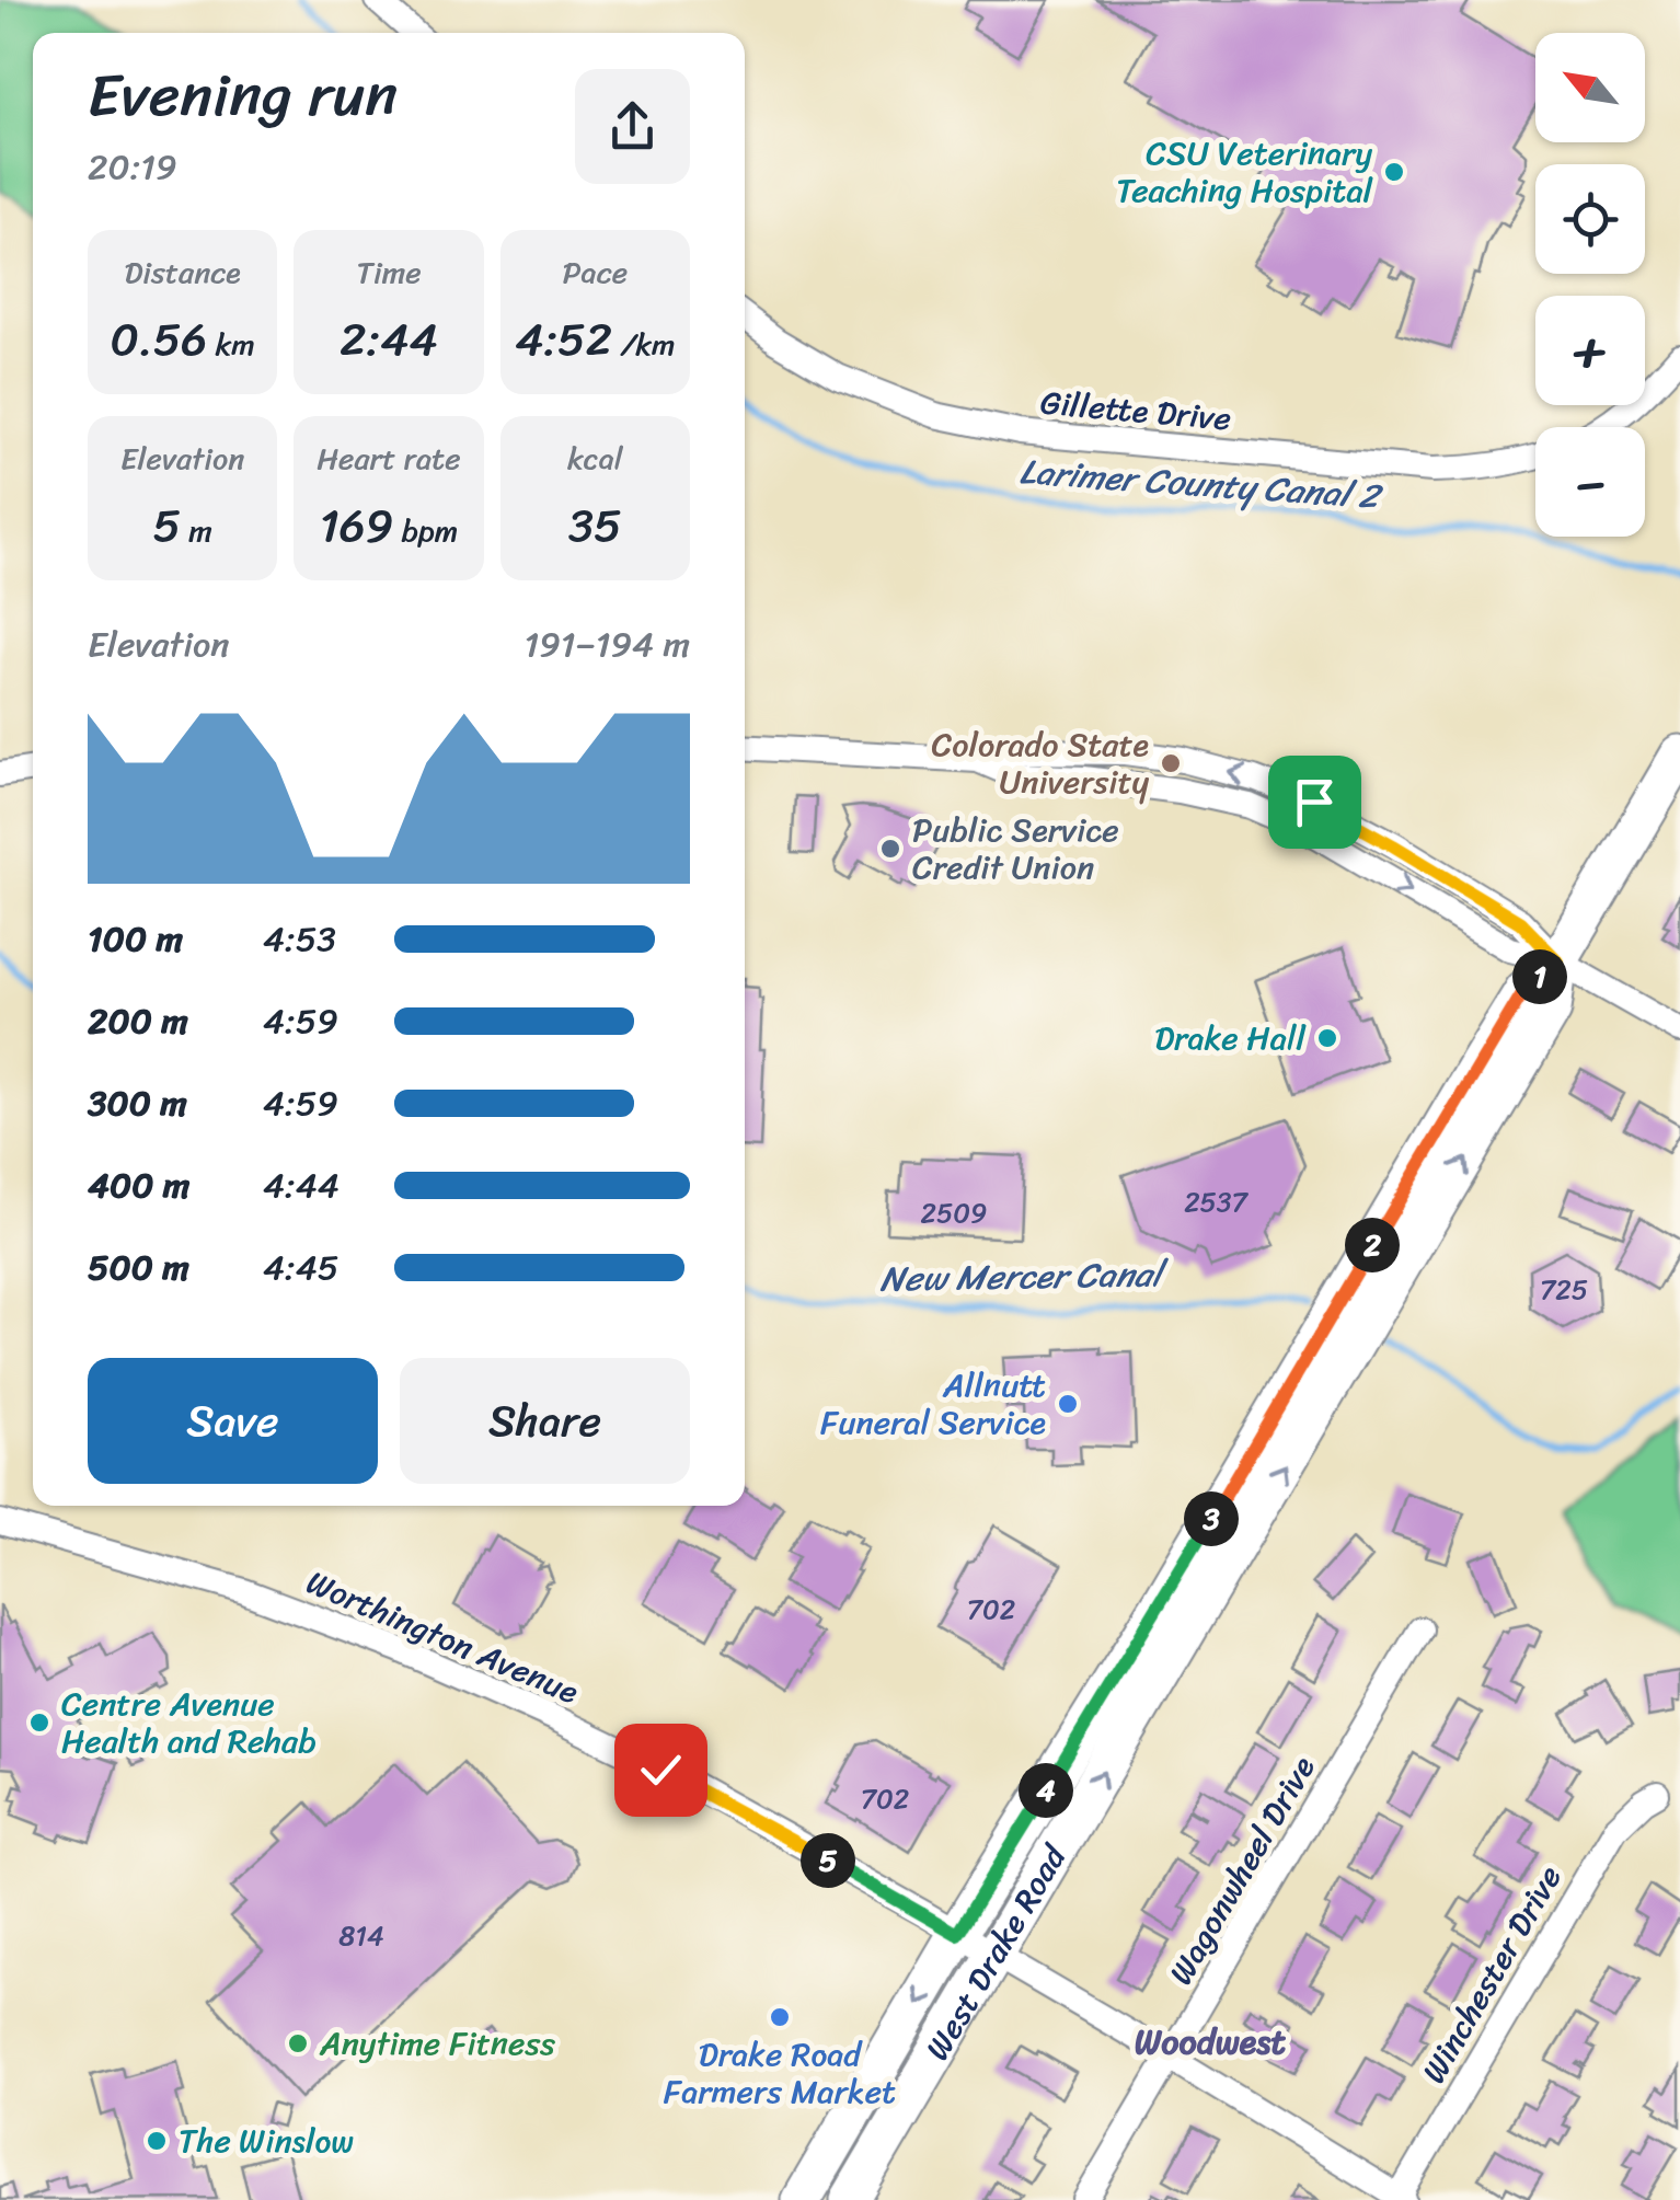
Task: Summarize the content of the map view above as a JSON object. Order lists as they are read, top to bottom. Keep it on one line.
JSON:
{"streets":{"main road":["West Drake Road"],"street":["Gillette Drive","Worthington Avenue","Wagonwheel Drive","Winchester Drive"]},"crossings":[["Worthington Avenue","Wagonwheel Drive"],["Worthington Avenue","West Drake Road"],["Worthington Avenue","Winchester Drive"]],"districts":["Woodwest"],"water":["Larimer County Canal 2","New Mercer Canal"],"places":["CSU Veterinary Teaching Hospital","Colorado State University","Public Service Credit Union","Drake Hall","Allnutt Funeral Service","Centre Avenue Health and Rehab","Drake Road Farmers Market","Anytime Fitness","The Winslow"],"house_numbers":["2537","2509","725","702","702","814"],"north":"top left","page":{"map_buttons":["+","−"],"heading":["Evening run","20:19"],"stats":[["Distance","0.56 km"],["Time","2:44"],["Pace","4:52 /km"],["Elevation","5 m"],["Heart rate","169 bpm"],["kcal","35"]],"chart":["Elevation","191–194 m"],"list":[{"name":"100 m","note":"4:53"},{"name":"200 m","note":"4:59"},{"name":"300 m","note":"4:59"},{"name":"400 m","note":"4:44"},{"name":"500 m","note":"4:45"}],"pins":["1","2","3","4","5"],"buttons":["Save","Share"]}}
